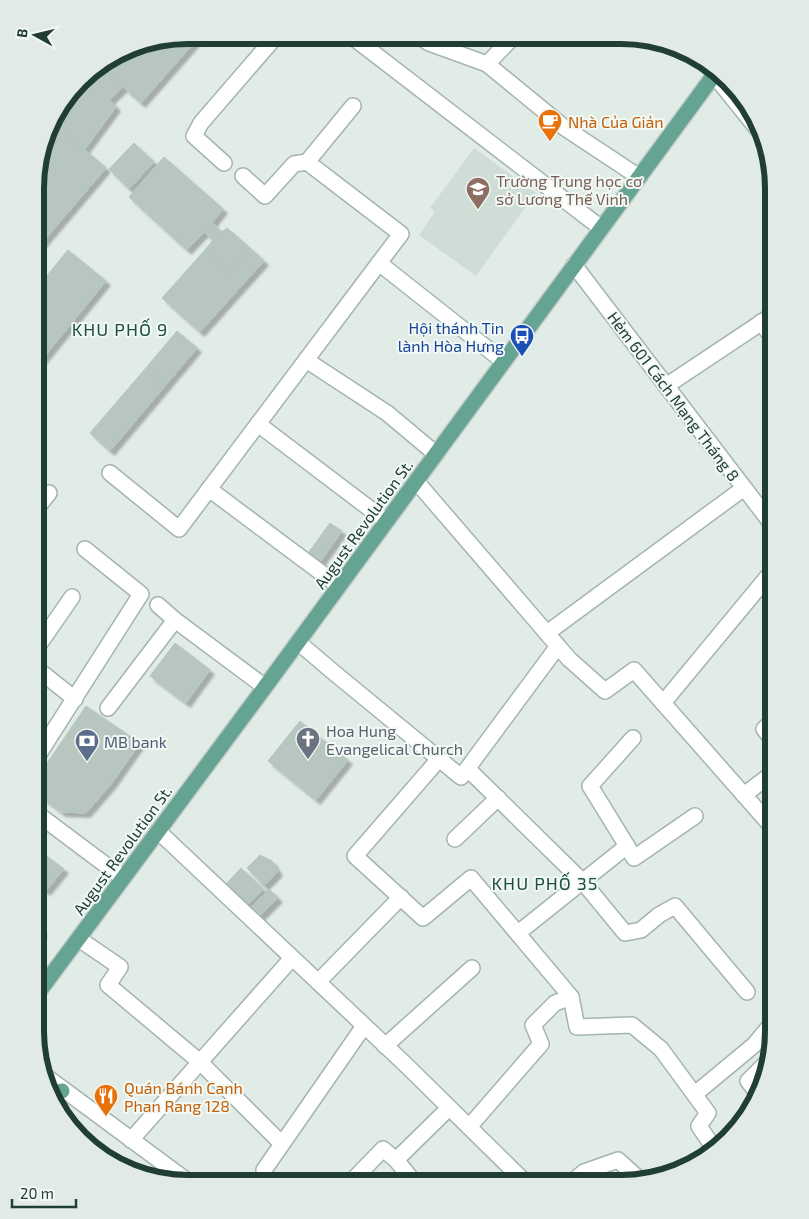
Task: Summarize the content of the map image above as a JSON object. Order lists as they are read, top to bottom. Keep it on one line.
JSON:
{"streets":{"main road":["August Revolution St."],"street":["Hẻm 601 Cách Mạng Tháng 8"]},"crossings":[["Hẻm 601 Cách Mạng Tháng 8","August Revolution St."]],"districts":["KHU PHỐ 9","KHU PHỐ 35"],"places":{"cafe":["Nhà Của Giản"],"school or university":["Trường Trung học cơ sở Lương Thế Vinh"],"bus stop":["Hội thánh Tin lành Hòa Hưng"],"church":["Hoa Hung Evangelical Church"],"bank":["MB bank"],"restaurant":["Quán Bánh Canh Phan Rang 128"]},"scale_bar":"20 m","north":"left"}
